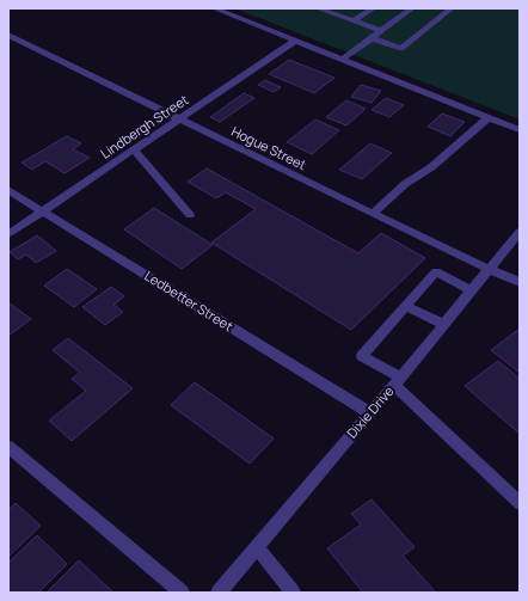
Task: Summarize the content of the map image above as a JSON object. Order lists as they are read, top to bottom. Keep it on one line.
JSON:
{"streets":{"street":["Lindbergh Street","Hogue Street","Ledbetter Street","Dixie Drive"]},"crossings":[["Lindbergh Street","Hogue Street"],["Lindbergh Street","Ledbetter Street"],["Hogue Street","Dixie Drive"],["Ledbetter Street","Dixie Drive"]]}
